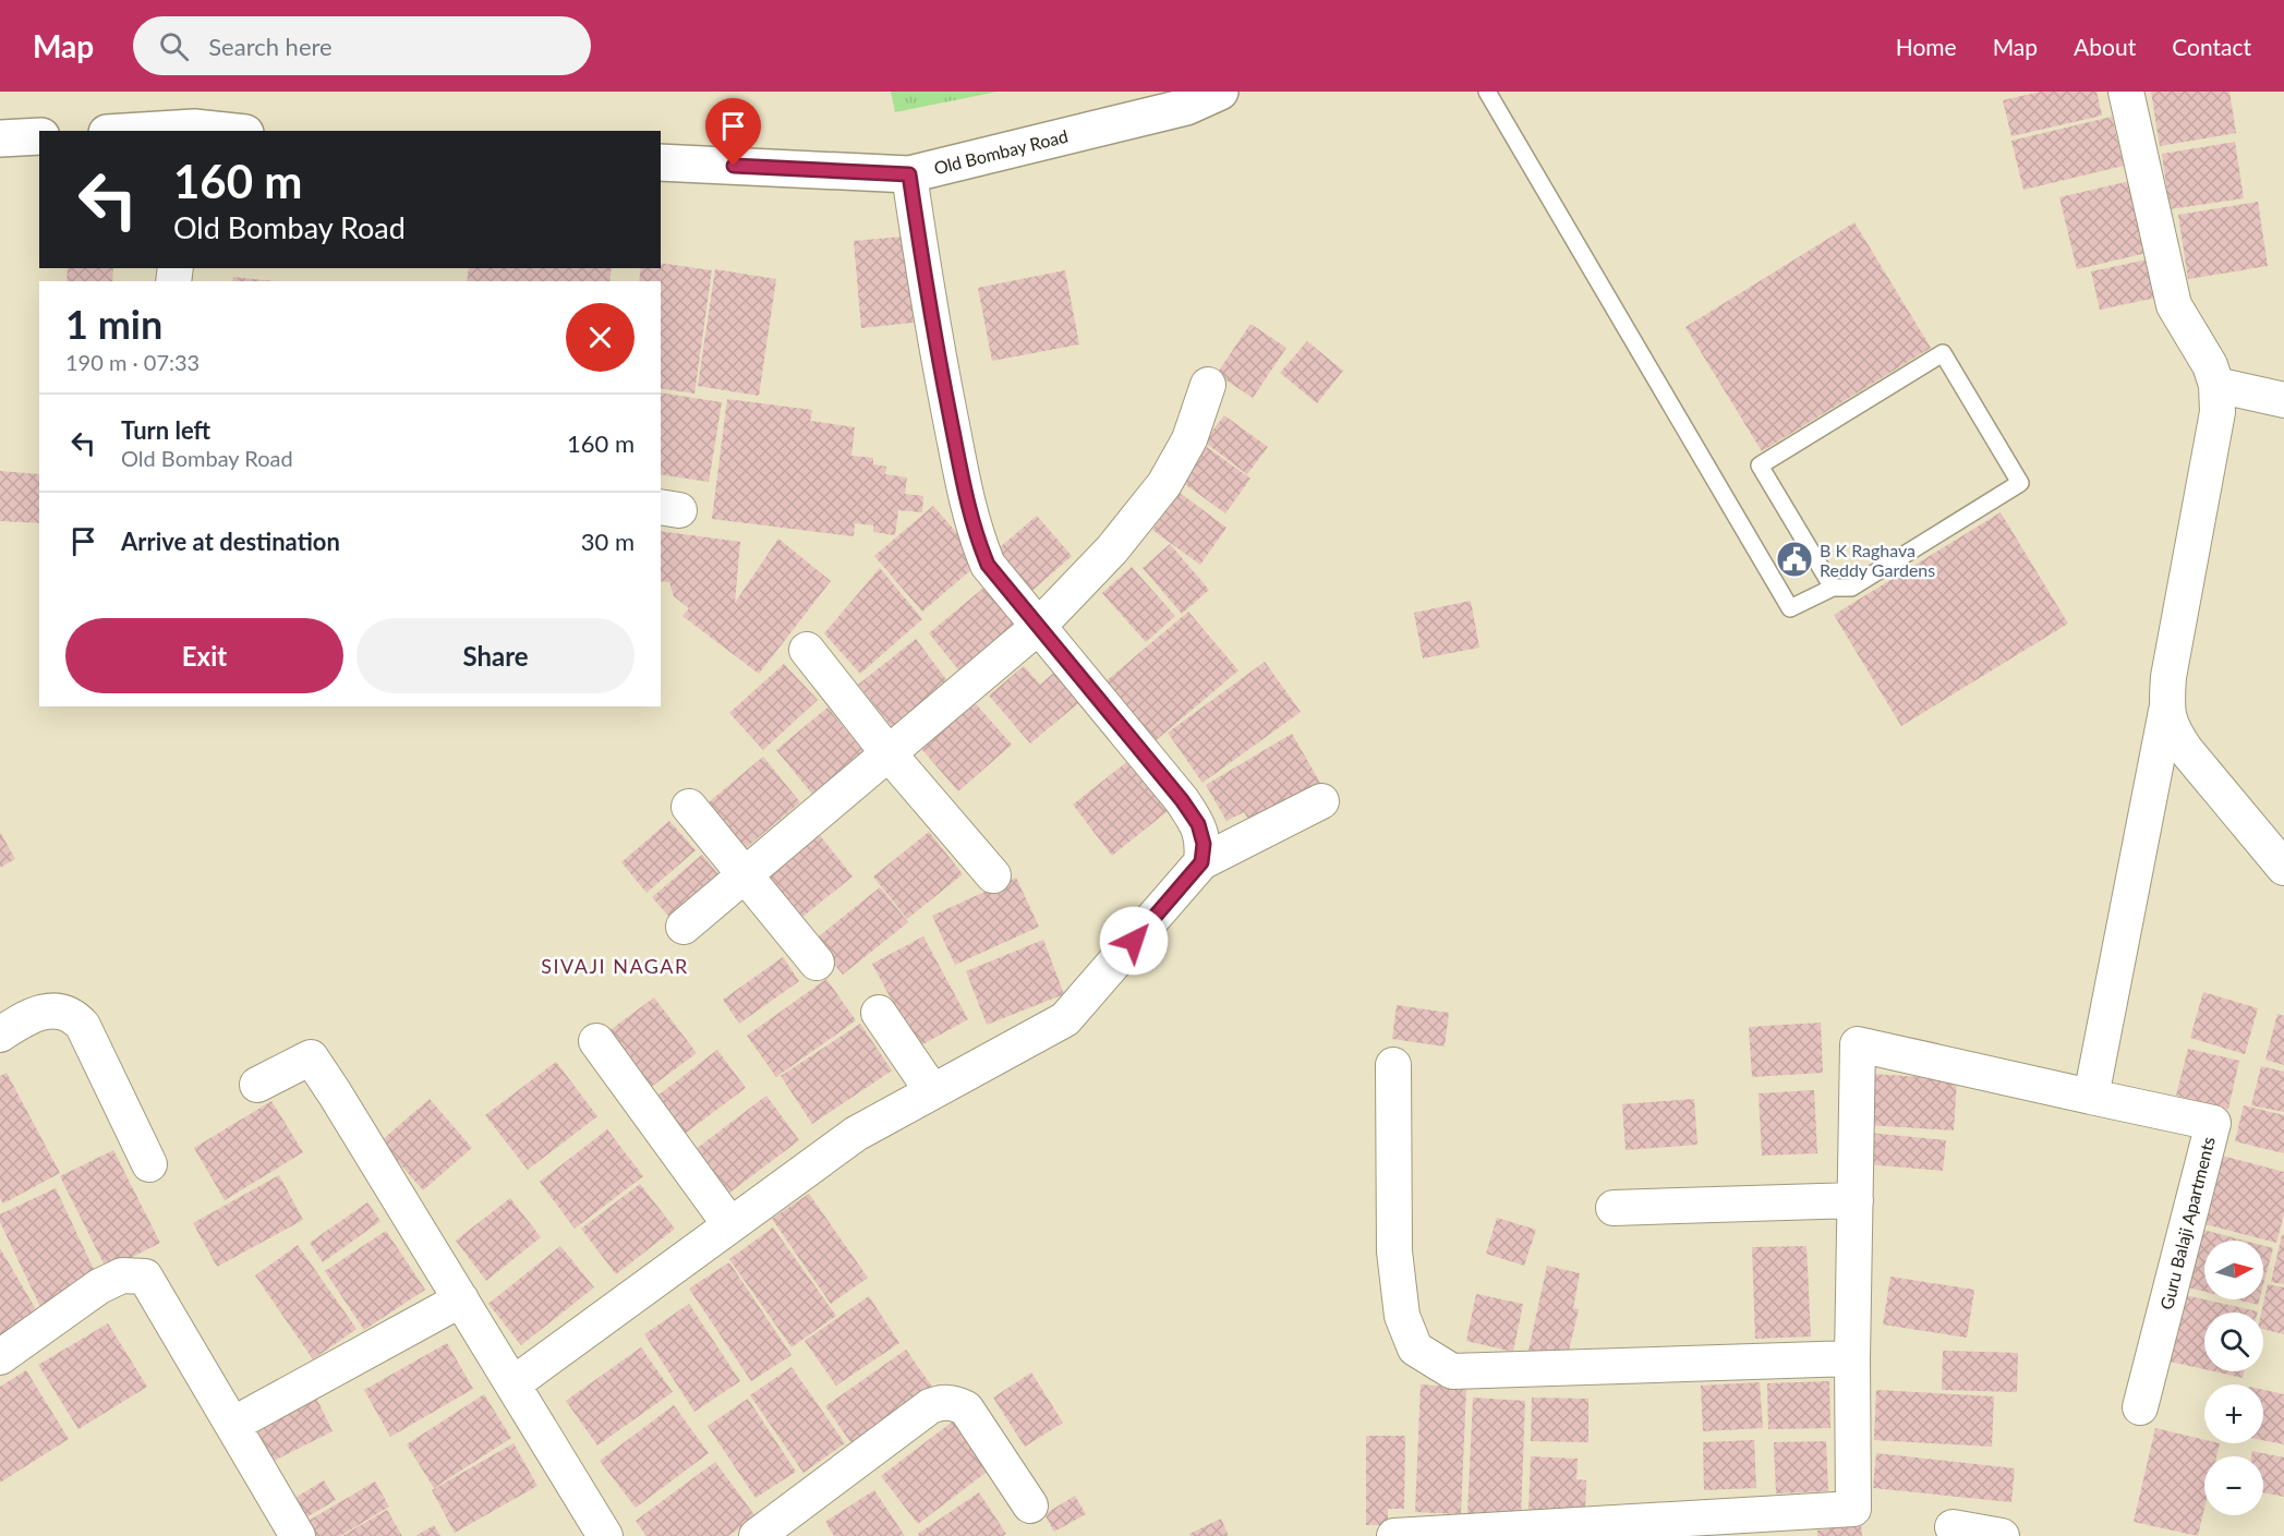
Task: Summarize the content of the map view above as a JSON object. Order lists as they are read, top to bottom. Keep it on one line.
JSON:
{"streets":{"main road":["Old Bombay Road"],"street":["Guru Balaji Apartments"]},"districts":["SIVAJI NAGAR"],"places":{"public building":["B K Raghava Reddy Gardens"]},"north":"right","page":{"header":"Map","search":"Search here","nav":["Home","Map","About","Contact"],"turn":["160 m","Old Bombay Road"],"heading":["1 min","190 m · 07:33"],"list":[{"name":"Turn left","note":"Old Bombay Road","value":"160 m"},{"name":"Arrive at destination","value":"30 m"}],"buttons":["Exit","Share"],"map_buttons":["+","−"]}}
